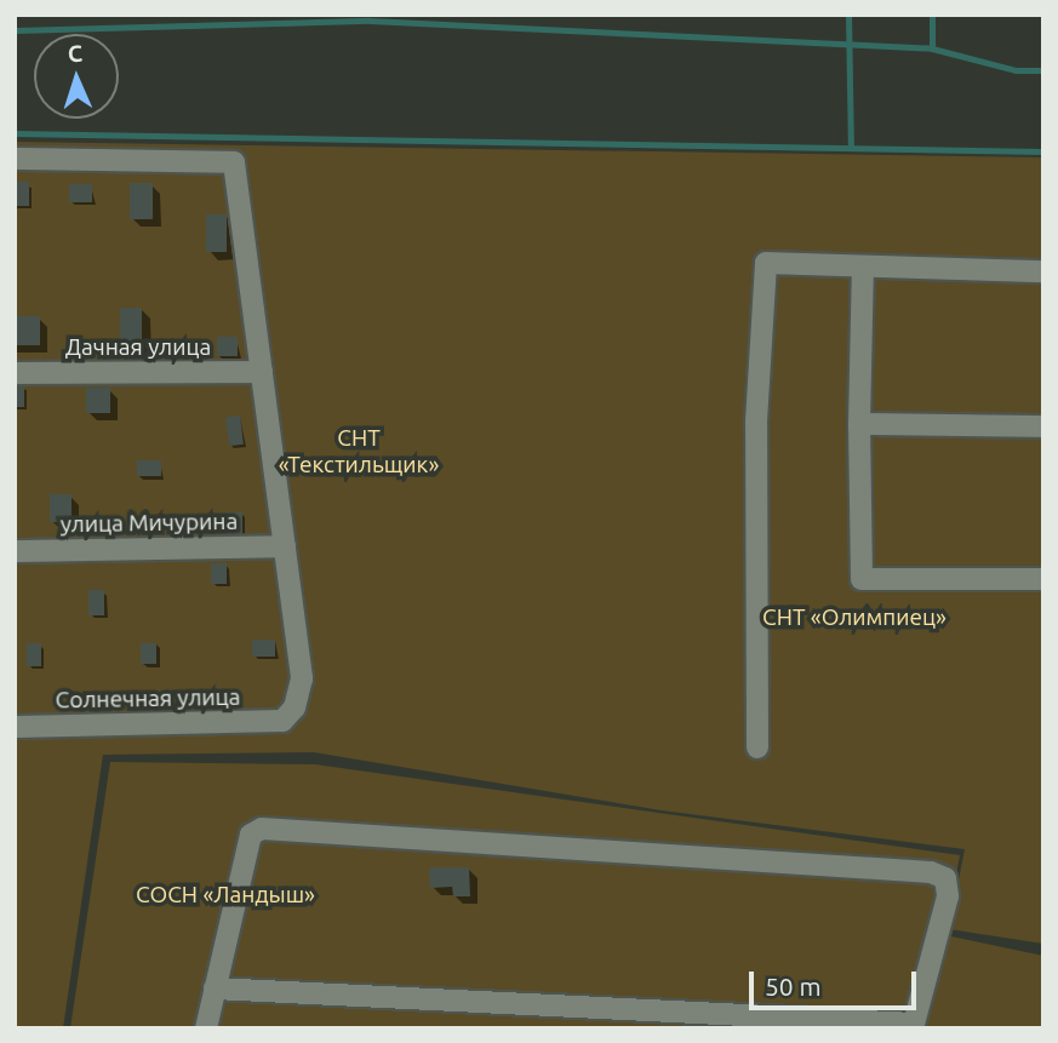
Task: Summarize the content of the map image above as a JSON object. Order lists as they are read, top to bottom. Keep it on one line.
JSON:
{"streets":{"street":["Дачная улица","улица Мичурина","Солнечная улица"]},"crossings":[["улица Мичурина","Солнечная улица"]],"parks":["СНТ «Текстильщик»","СНТ «Олимпиец»","СОСН «Ландыш»"],"scale_bar":"50 m","north":"top"}
